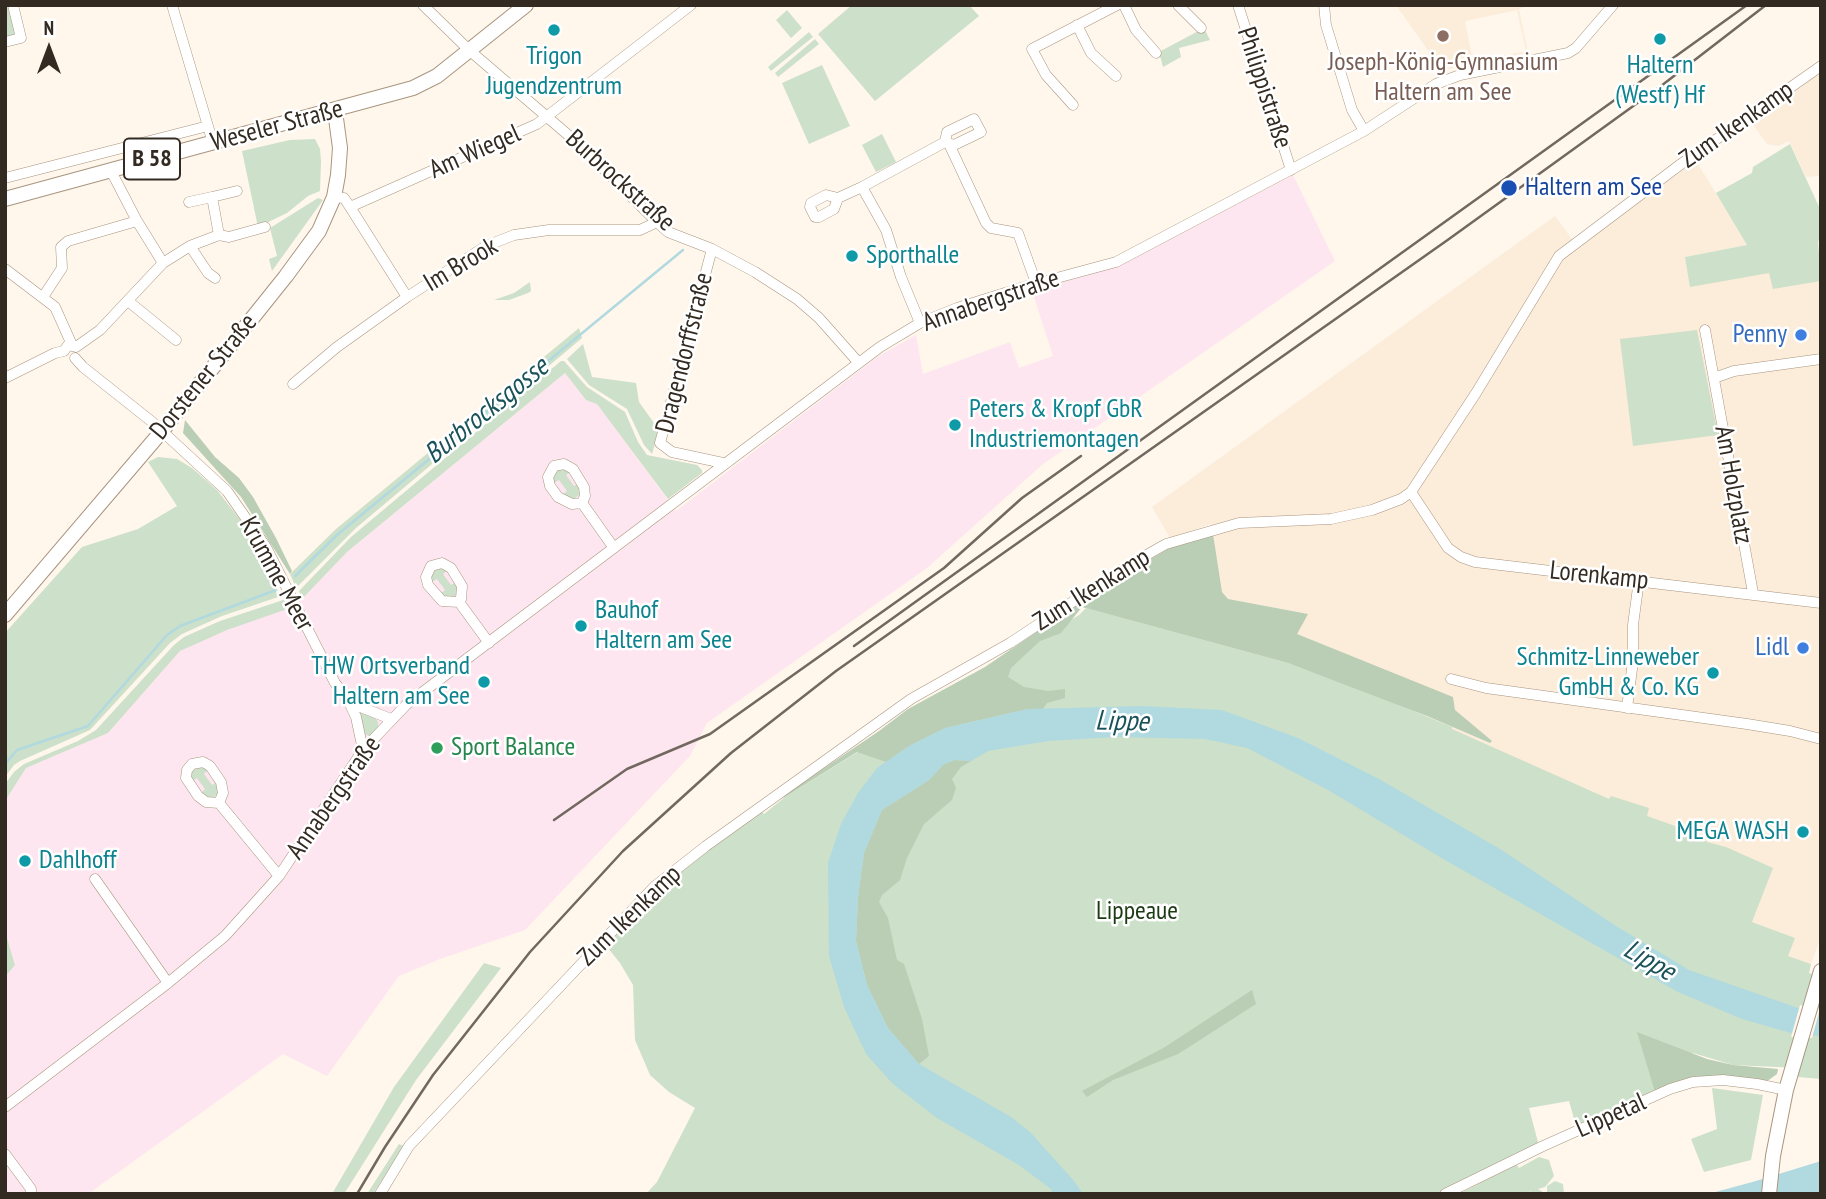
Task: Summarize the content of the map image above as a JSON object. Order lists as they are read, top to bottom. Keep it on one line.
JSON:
{"streets":{"main road":["Weseler Straße","B 58","Dorstener Straße"],"street":["Philippistraße","Zum Ikenkamp","Am Wiegel","Burbrockstraße","Im Brook","Annabergstraße","Dragendorffstraße","Am Holzplatz","Krumme Meer","Lorenkamp","Lippetal"]},"crossings":[["Philippistraße","Annabergstraße"],["Zum Ikenkamp","Lorenkamp"],["Weseler Straße","Burbrockstraße"],["Weseler Straße","Dorstener Straße"],["Am Wiegel","Burbrockstraße"],["Burbrockstraße","Im Brook"],["Burbrockstraße","Annabergstraße"],["Burbrockstraße","Dragendorffstraße"],["Annabergstraße","Dragendorffstraße"],["Annabergstraße","Krumme Meer"],["Dorstener Straße","Krumme Meer"],["Am Holzplatz","Lorenkamp"]],"water":["Burbrocksgosse","Lippe"],"parks":["Lippeaue"],"places":["Trigon Jugendzentrum","Joseph-König-Gymnasium Haltern am See","Haltern (Westf) Hf","Haltern am See","Sporthalle","Penny","Peters & Kropf GbR Industriemontagen","Bauhof Haltern am See","Lidl","Schmitz-Linneweber GmbH & Co. KG","THW Ortsverband Haltern am See","Sport Balance","MEGA WASH","Dahlhoff"],"north":"top"}
